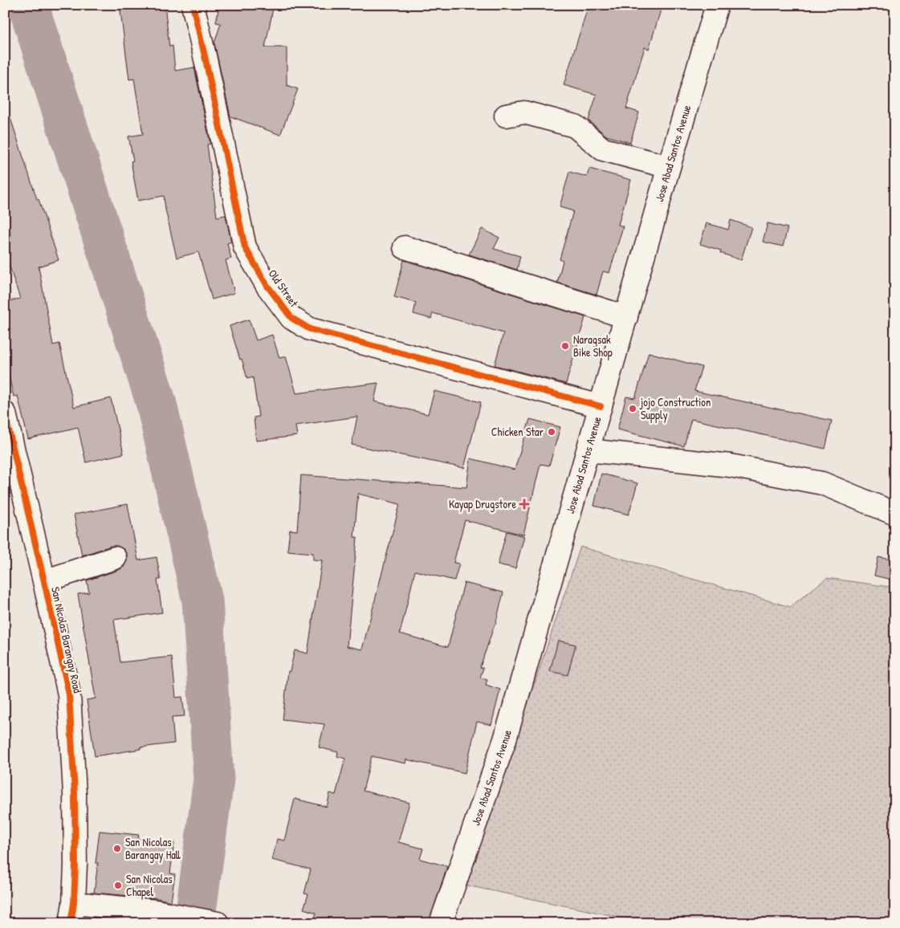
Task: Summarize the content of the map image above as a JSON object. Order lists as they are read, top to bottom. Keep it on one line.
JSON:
{"streets":{"main road":["Jose Abad Santos Avenue","Old Street","San Nicolas Barangay Road"]},"crossings":[["Jose Abad Santos Avenue","Old Street"]],"places":{"other":["Naragsak Bike Shop","jojo Construction Supply","Chicken Star","San Nicolas Barangay Hall","San Nicolas Chapel"],"health":["Kayap Drugstore"]}}
